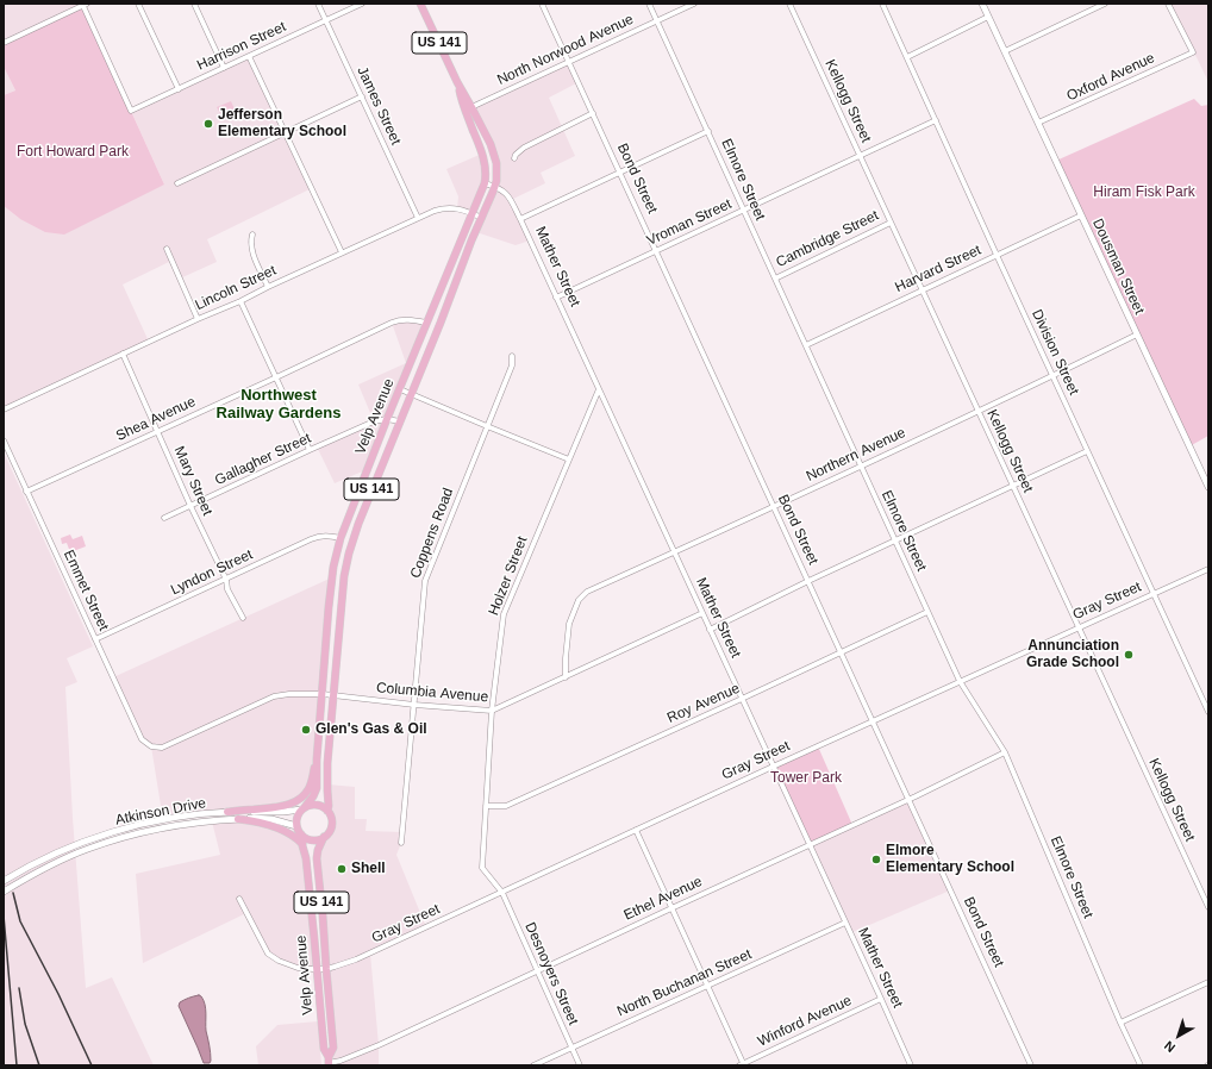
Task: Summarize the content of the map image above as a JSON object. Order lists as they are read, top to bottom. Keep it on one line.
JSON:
{"streets":{"main road":["US 141","Velp Avenue"],"street":["Harrison Street","North Norwood Avenue","Oxford Avenue","Kellogg Street","James Street","Bond Street","Elmore Street","Vroman Street","Cambridge Street","Mather Street","Dousman Street","Harvard Street","Lincoln Street","Division Street","Shea Avenue","Northern Avenue","Gallagher Street","Mary Street","Coppens Road","Lyndon Street","Holzer Street","Emmet Street","Gray Street","Columbia Avenue","Roy Avenue","Atkinson Drive","Ethel Avenue","Desnoyers Street","North Buchanan Street","Winford Avenue"]},"crossings":[["US 141","North Norwood Avenue"],["US 141","Mather Street"],["US 141","Velp Avenue"],["Harrison Street","James Street"],["North Norwood Avenue","Bond Street"],["North Norwood Avenue","Elmore Street"],["Oxford Avenue","Dousman Street"],["Kellogg Street","Vroman Street"],["Kellogg Street","Cambridge Street"],["Kellogg Street","Harvard Street"],["Kellogg Street","Northern Avenue"],["Kellogg Street","Gray Street"],["James Street","Lincoln Street"],["Bond Street","Vroman Street"],["Bond Street","Northern Avenue"],["Bond Street","Gray Street"],["Bond Street","Roy Avenue"],["Bond Street","Ethel Avenue"],["Elmore Street","Vroman Street"],["Elmore Street","Cambridge Street"],["Elmore Street","Harvard Street"],["Elmore Street","Northern Avenue"],["Elmore Street","Gray Street"],["Elmore Street","Roy Avenue"],["Elmore Street","Ethel Avenue"],["Vroman Street","Mather Street"],["Vroman Street","Division Street"],["Mather Street","Velp Avenue"],["Mather Street","Northern Avenue"],["Mather Street","Holzer Street"],["Mather Street","Gray Street"],["Mather Street","Columbia Avenue"],["Mather Street","Roy Avenue"],["Mather Street","Ethel Avenue"],["Mather Street","North Buchanan Street"],["Mather Street","Winford Avenue"],["Dousman Street","Harvard Street"],["Dousman Street","Northern Avenue"],["Harvard Street","Division Street"],["Lincoln Street","Velp Avenue"],["Lincoln Street","Mary Street"],["Division Street","Northern Avenue"],["Division Street","Gray Street"],["Velp Avenue","Shea Avenue"],["Velp Avenue","Gallagher Street"],["Velp Avenue","Lyndon Street"],["Velp Avenue","Gray Street"],["Velp Avenue","Columbia Avenue"],["Velp Avenue","Atkinson Drive"],["Velp Avenue","Ethel Avenue"],["Shea Avenue","Mary Street"],["Shea Avenue","Emmet Street"],["Northern Avenue","Columbia Avenue"],["Gallagher Street","Mary Street"],["Mary Street","Lyndon Street"],["Coppens Road","Columbia Avenue"],["Lyndon Street","Emmet Street"],["Holzer Street","Gray Street"],["Holzer Street","Columbia Avenue"],["Holzer Street","Roy Avenue"],["Holzer Street","Desnoyers Street"],["Emmet Street","Columbia Avenue"],["Gray Street","Desnoyers Street"],["Ethel Avenue","Desnoyers Street"],["Desnoyers Street","North Buchanan Street"]],"districts":["Northwest Railway Gardens"],"parks":["Fort Howard Park","Hiram Fisk Park","Tower Park"],"places":["Jefferson Elementary School","Annunciation Grade School","Glen's Gas & Oil","Elmore Elementary School","Shell"],"north":"bottom left"}
